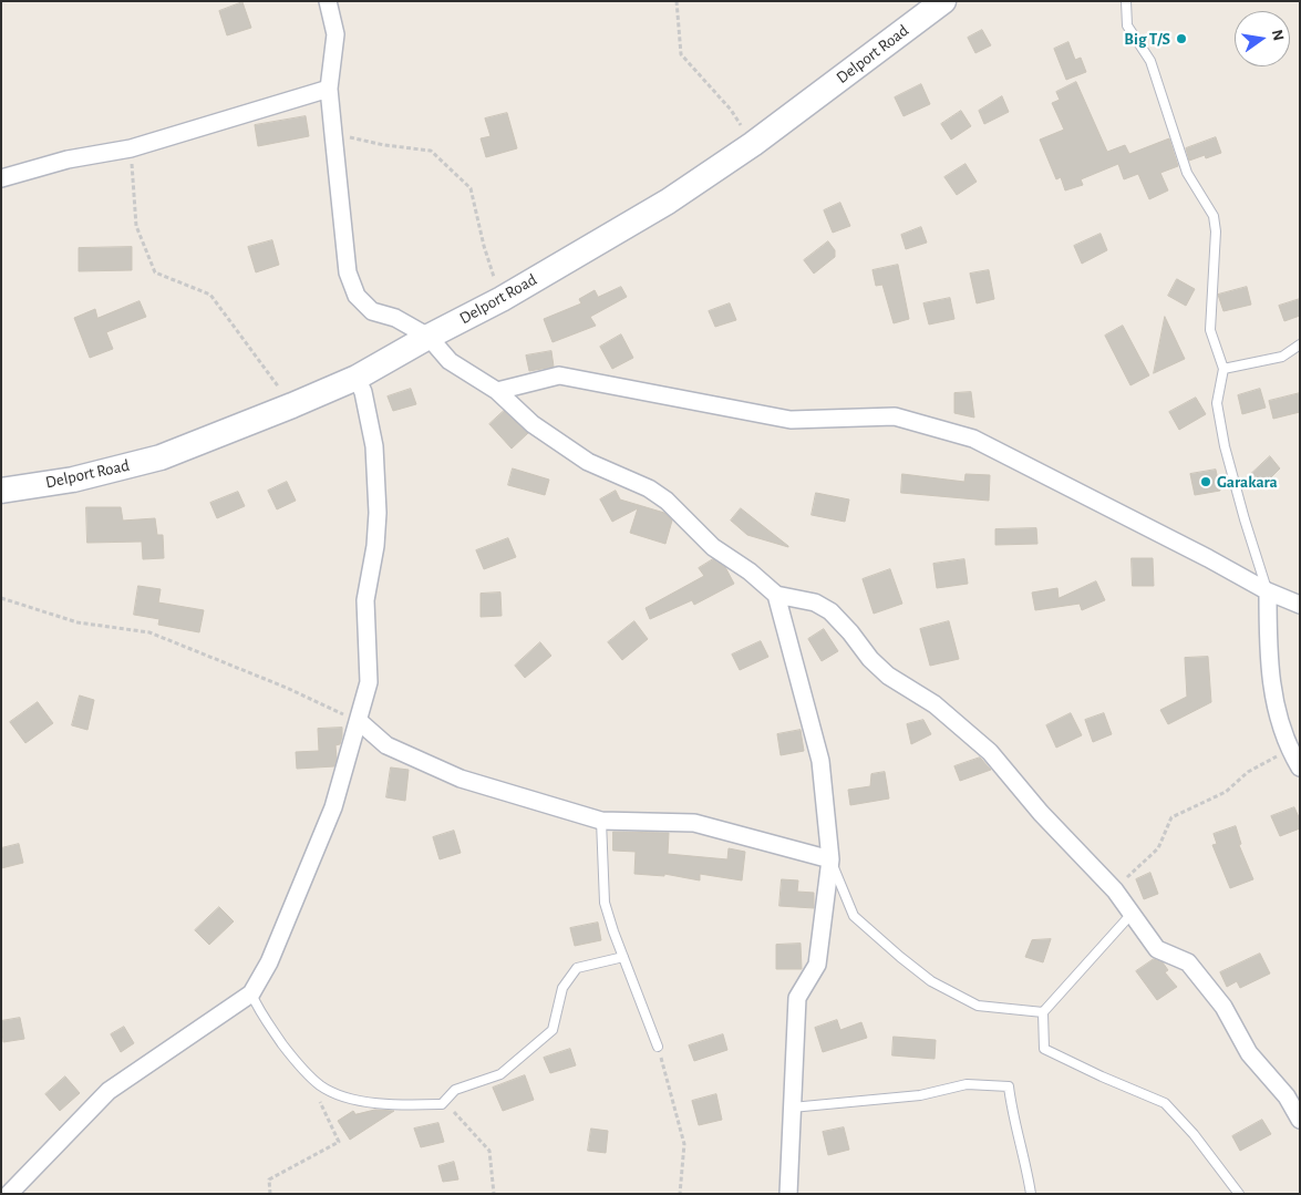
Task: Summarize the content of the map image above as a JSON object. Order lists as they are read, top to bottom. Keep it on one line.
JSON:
{"streets":{"street":["Delport Road"]},"places":["Big T/S","Garakara"],"north":"right"}
